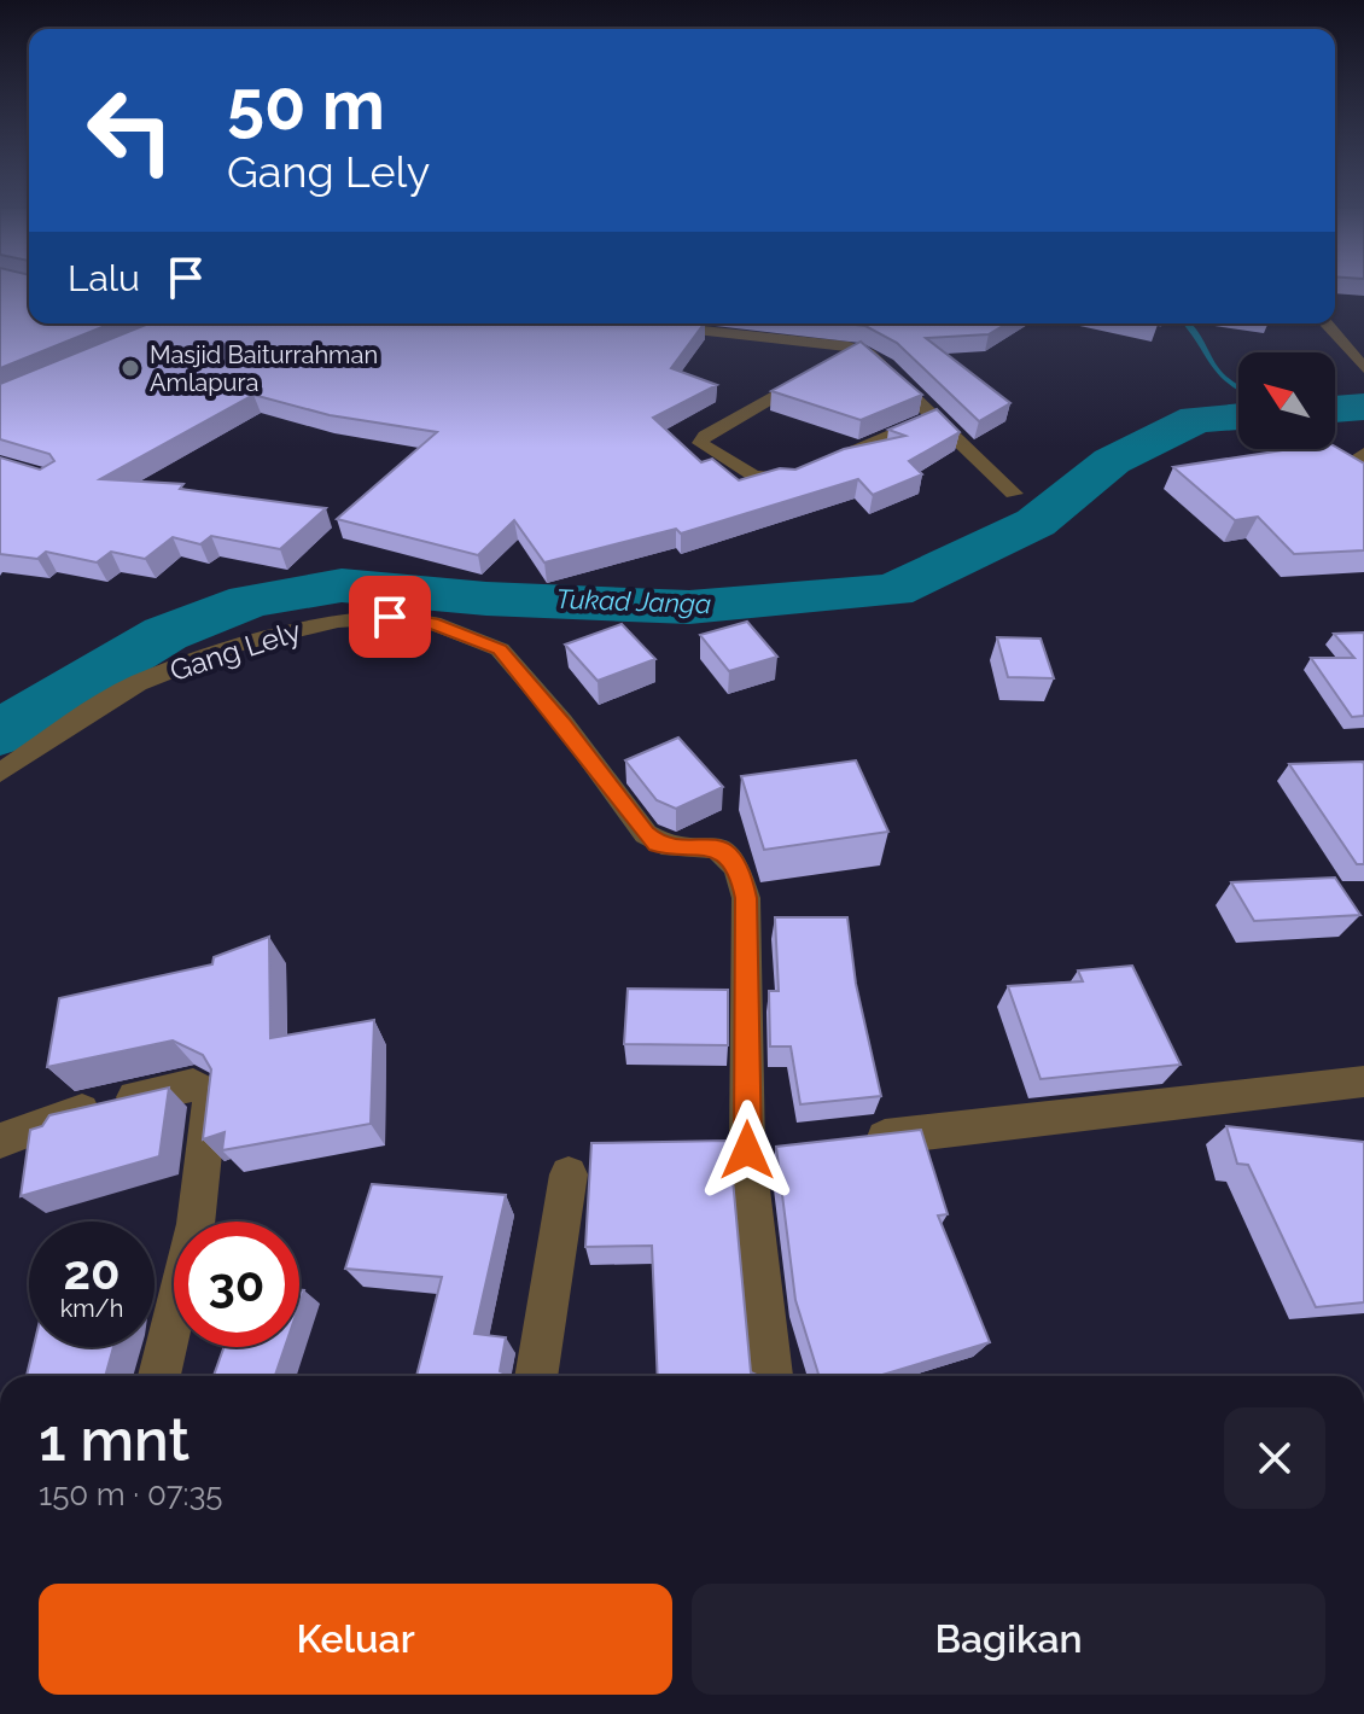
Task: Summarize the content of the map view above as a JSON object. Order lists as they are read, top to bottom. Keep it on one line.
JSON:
{"streets":{"street":["Gang Lely"]},"water":["Tukad Janga"],"places":["Masjid Baiturrahman Amlapura"],"north":"top left","page":{"turn":["50 m","Gang Lely"],"then":"Lalu","speed":"20 km/h","limit":"30","heading":["1 mnt","150 m · 07:35"],"buttons":["Keluar","Bagikan"]}}
